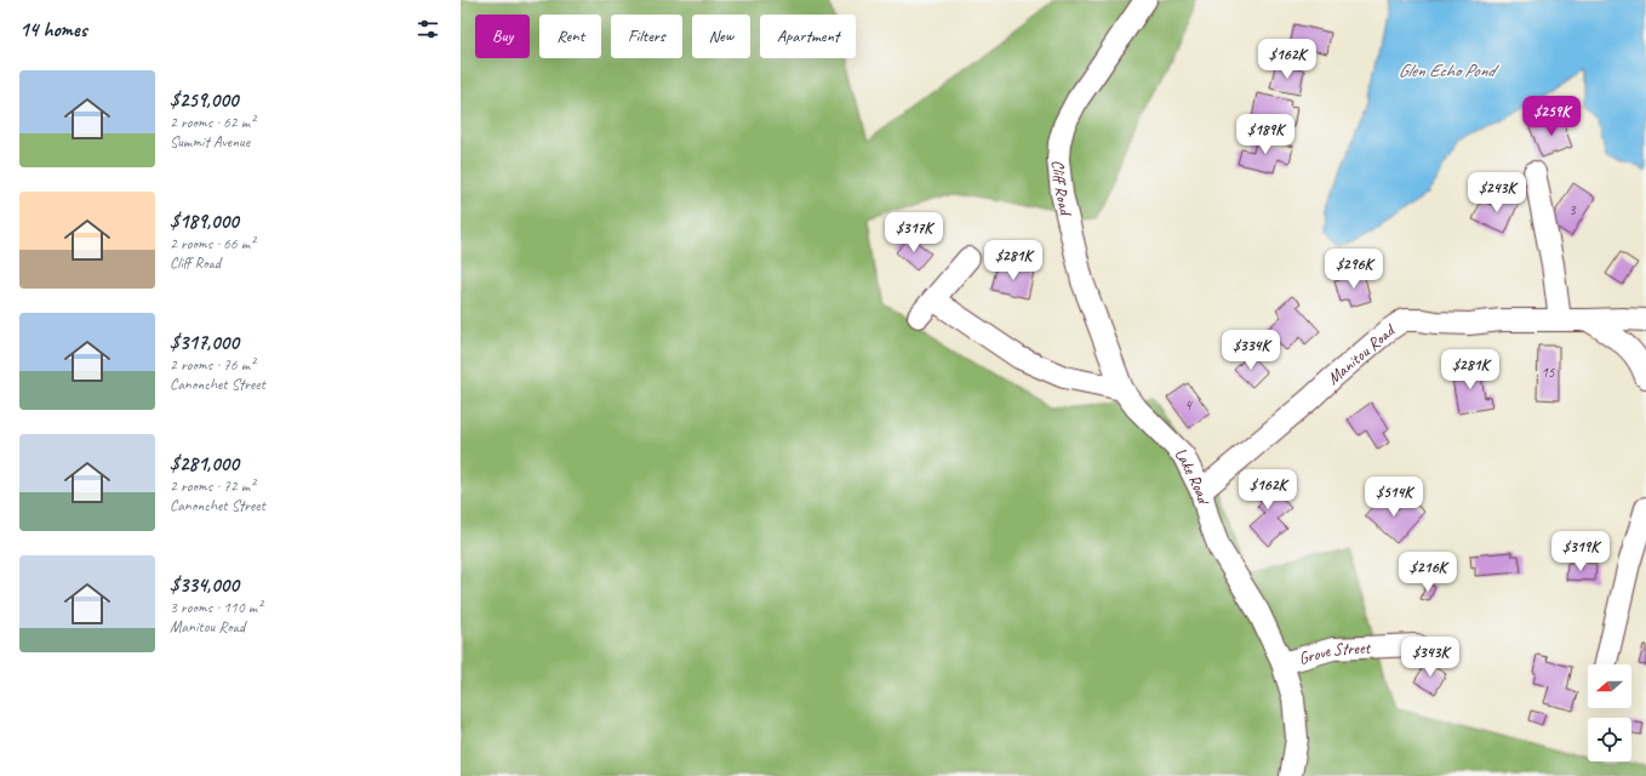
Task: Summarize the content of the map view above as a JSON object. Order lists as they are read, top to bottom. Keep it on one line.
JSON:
{"streets":{"street":["Cliff Road","Manitou Road","Lake Road","Grove Street"]},"crossings":[["Cliff Road","Lake Road"],["Manitou Road","Lake Road"],["Lake Road","Grove Street"]],"water":["Glen Echo Pond"],"house_numbers":["3","15","4"],"north":"left","page":{"heading":"14 homes","chip":["Buy","Rent","Filters","New","Apartment"],"price":["$162K","$259K","$189K","$243K","$317K","$281K","$296K","$334K","$281K","$162K","$514K","$319K","$216K","$343K"],"list":[{"name":"$259,000","note":"2 rooms · 62 m² · Summit Avenue"},{"name":"$189,000","note":"2 rooms · 66 m² · Cliff Road"},{"name":"$317,000","note":"2 rooms · 76 m² · Canonchet Street"},{"name":"$281,000","note":"2 rooms · 72 m² · Canonchet Street"},{"name":"$334,000","note":"3 rooms · 110 m² · Manitou Road"}]}}
